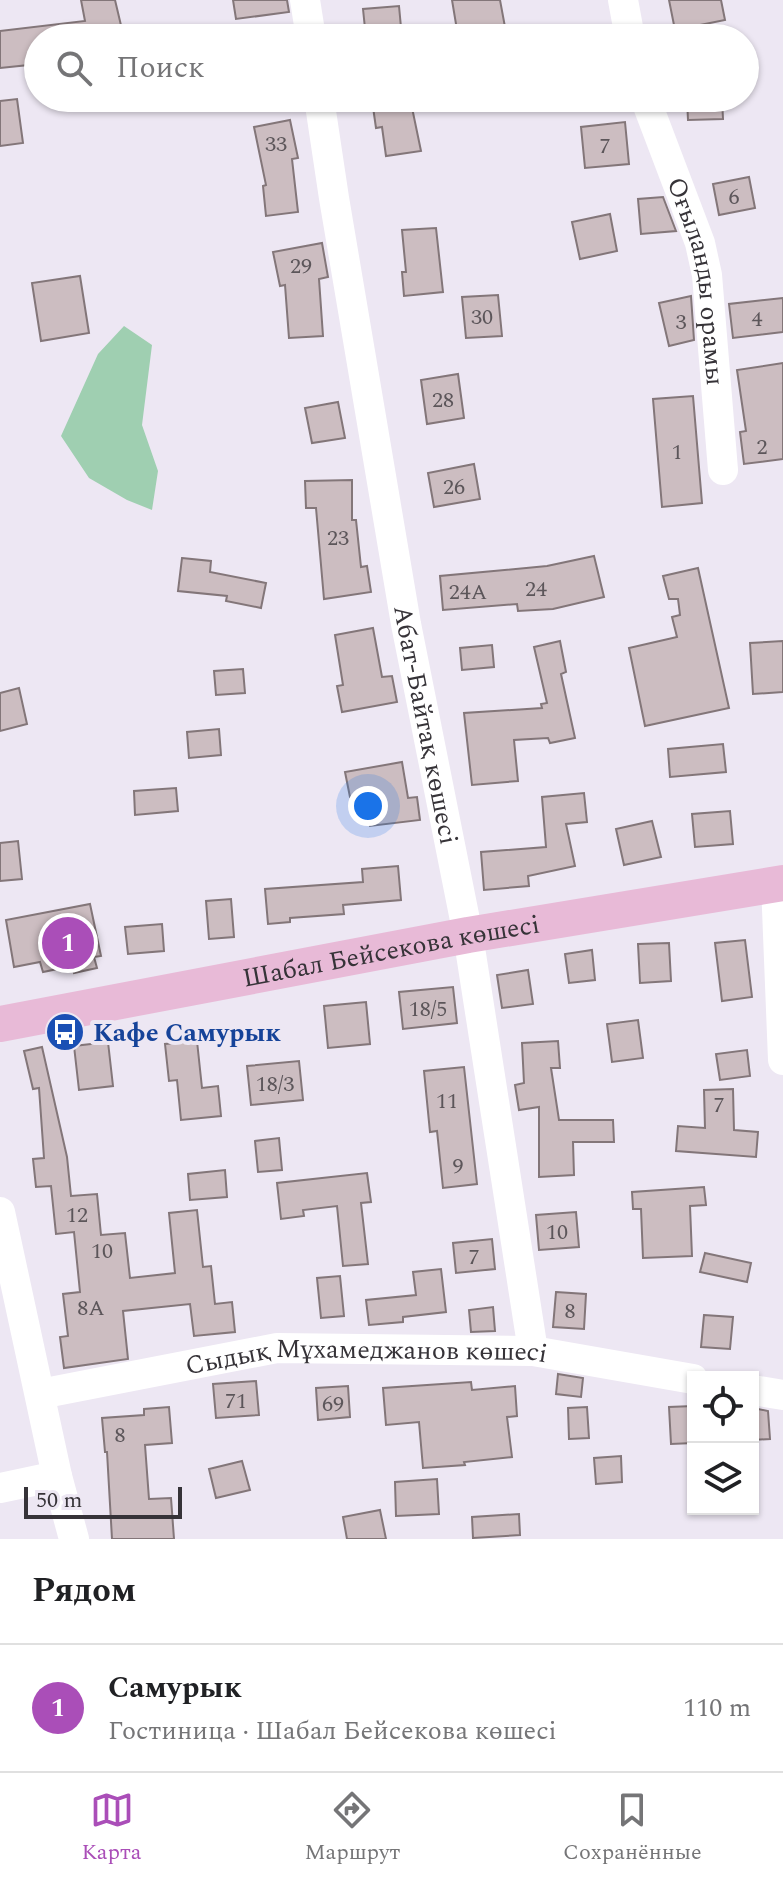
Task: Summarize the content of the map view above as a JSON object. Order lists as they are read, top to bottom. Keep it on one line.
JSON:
{"streets":{"main road":["Шабал Бейсекова көшесі"],"street":["Оғыланды орамы","Абат-Байтақ көшесі","Сыдық Мұхамеджанов көшесі"]},"crossings":[["Абат-Байтақ көшесі","Шабал Бейсекова көшесі"],["Абат-Байтақ көшесі","Сыдық Мұхамеджанов көшесі"]],"places":{"bus stop":["Кафе Самурык"]},"house_numbers":["33","7","6","29","30","4","3","28","2","1","26","23","24","24А","18/5","18/3","11","7","9","12","10","10","7","8А","8","71","69","8"],"scale_bar":"50 m","page":{"search":"Поиск","pins":"1","scale":"50 m","heading":"Рядом","list":[{"mark":"1","name":"Самурык","note":"Гостиница · Шабал Бейсекова көшесі","value":"110 m"}],"nav":["Карта","Маршрут","Сохранённые"]}}
